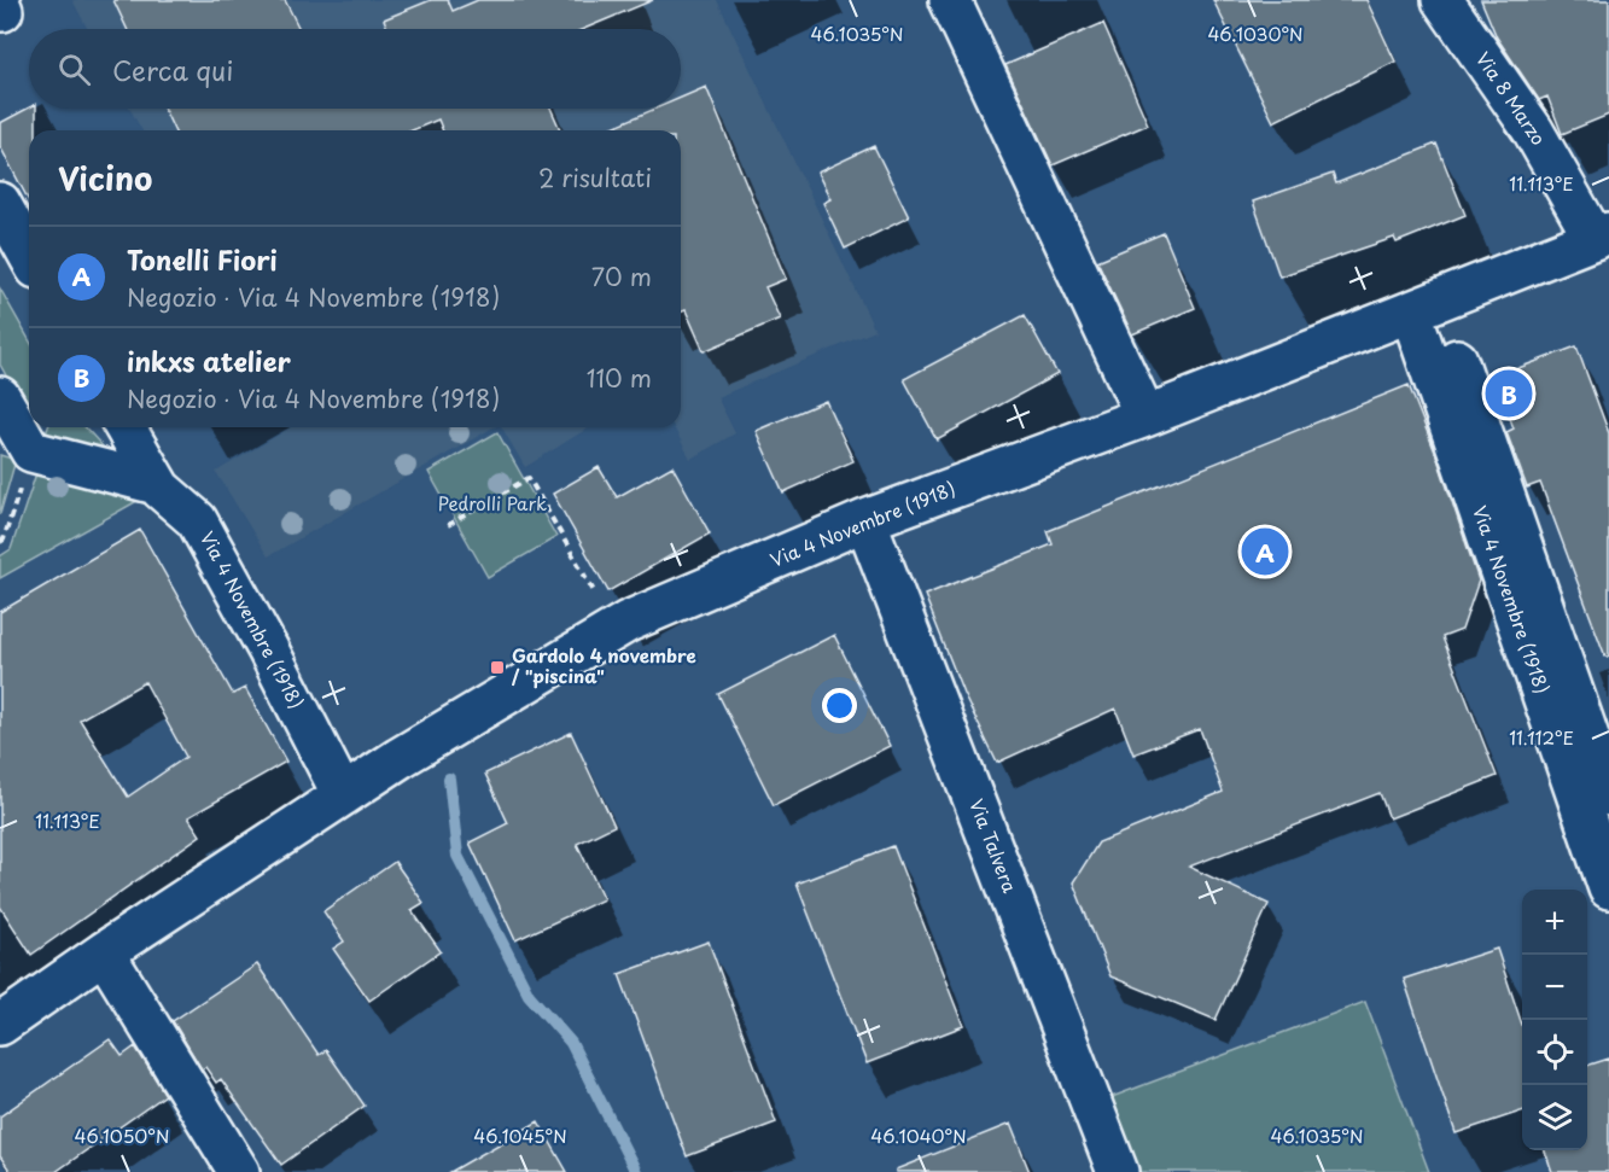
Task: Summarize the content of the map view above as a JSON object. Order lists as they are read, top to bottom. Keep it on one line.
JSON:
{"streets":{"street":["Via 8 Marzo","Via 4 Novembre (1918)","Via Talvera"]},"crossings":[["Via 8 Marzo","Via 4 Novembre (1918)"],["Via 4 Novembre (1918)","Via Talvera"]],"parks":["Pedrolli Park"],"places":{"transit":["Gardolo 4 novembre / \"piscina\""]},"page":{"search":"Cerca qui","heading":["Vicino","2 risultati"],"list":[{"mark":"A","name":"Tonelli Fiori","note":"Negozio · Via 4 Novembre (1918)","value":"70 m"},{"mark":"B","name":"inkxs atelier","note":"Negozio · Via 4 Novembre (1918)","value":"110 m"}],"pins":["B","A"],"map_buttons":["+","−"]},"coordinates":["46.1035°N","46.1030°N","11.113°E","11.112°E","46.1050°N","46.1045°N","46.1040°N"]}
